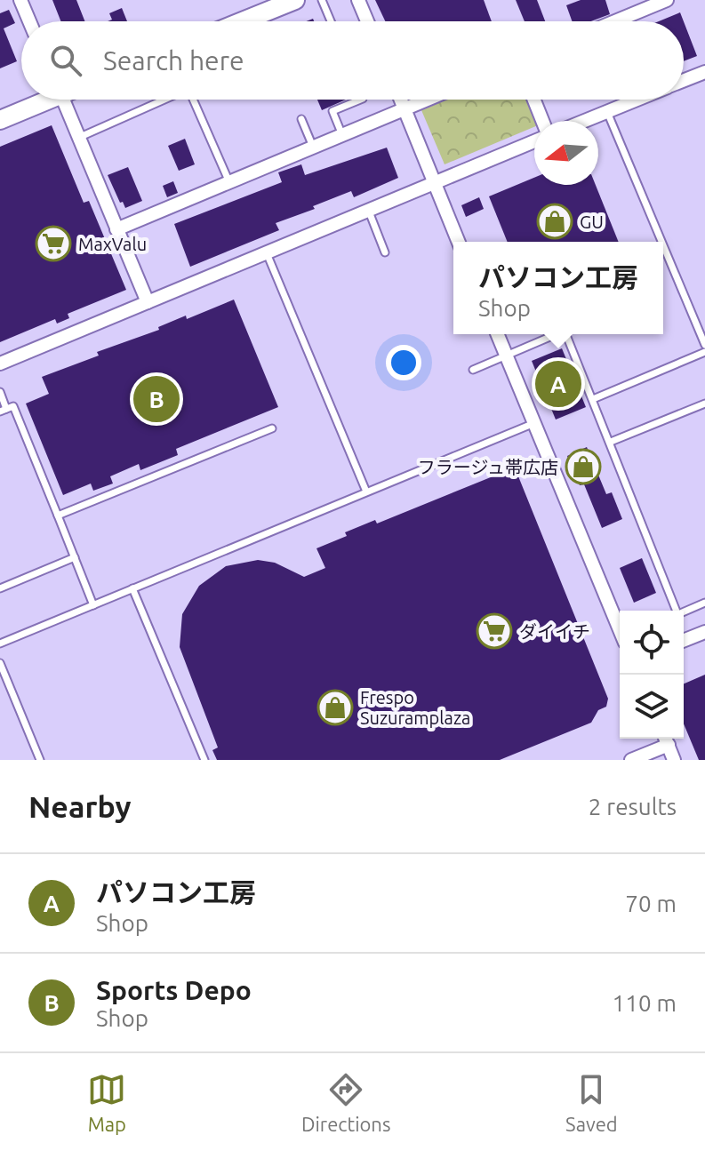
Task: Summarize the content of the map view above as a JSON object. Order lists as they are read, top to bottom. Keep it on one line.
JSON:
{"places":{"shop":["GU","フラージュ帯広店","Frespo Suzuramplaza"],"supermarket":["MaxValu","ダイイチ"]},"north":"left","page":{"search":"Search here","popup":["パソコン工房","Shop"],"pins":["A","B"],"heading":["Nearby","2 results"],"list":[{"mark":"A","name":"パソコン工房","note":"Shop","value":"70 m"},{"mark":"B","name":"Sports Depo","note":"Shop","value":"110 m"}],"nav":["Map","Directions","Saved"]}}
